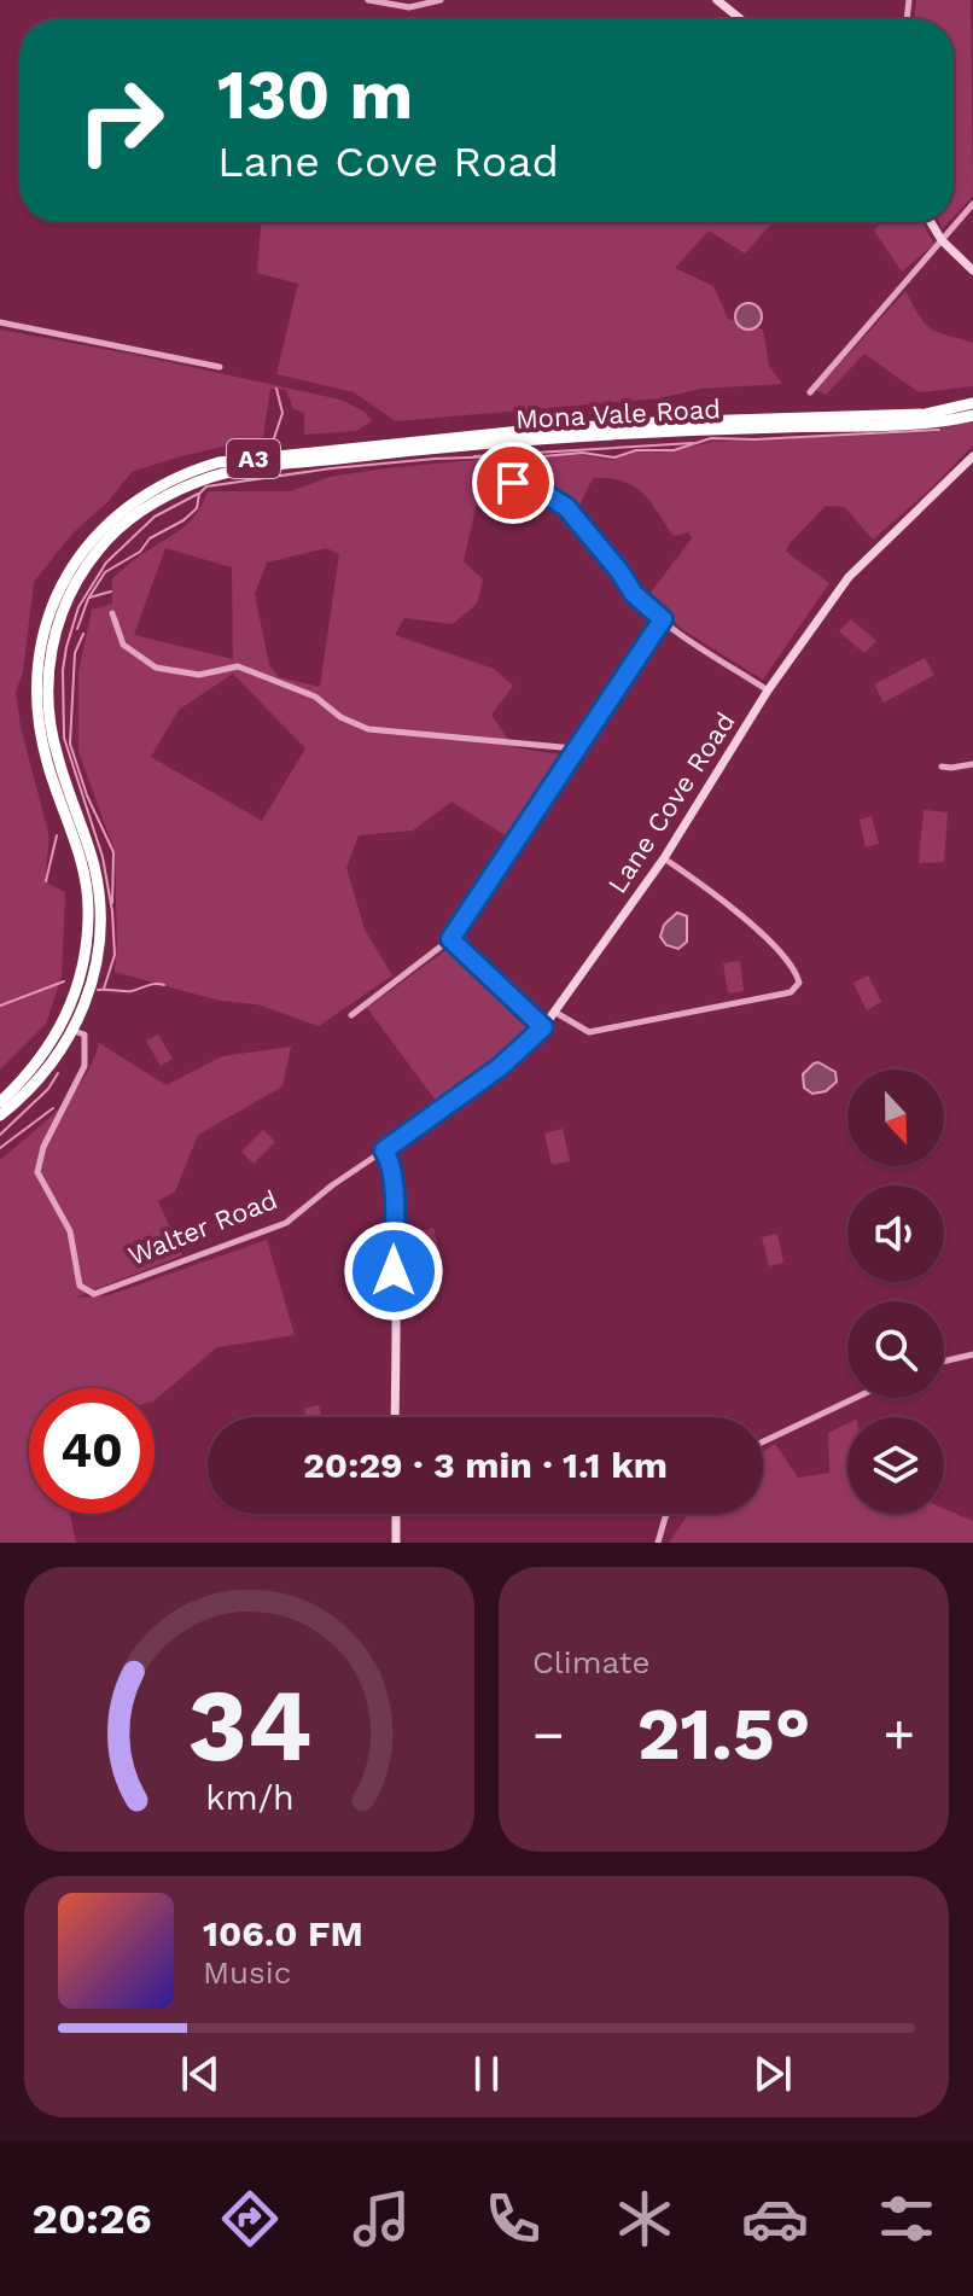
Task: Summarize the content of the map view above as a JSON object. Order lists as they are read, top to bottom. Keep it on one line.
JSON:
{"streets":{"highway":["Mona Vale Road","A3"],"street":["Lane Cove Road","Walter Road"]},"crossings":[["Mona Vale Road","Walter Road"],["Lane Cove Road","Walter Road"]],"north":"bottom","page":{"turn":["130 m","Lane Cove Road"],"limit":"40","trip":"20:29 · 3 min · 1.1 km","tile":"Climate","heat":["−","21.5°","+"],"song":["106.0 FM","Music"],"tabs":"20:26","gauge":["34","km/h"]}}
